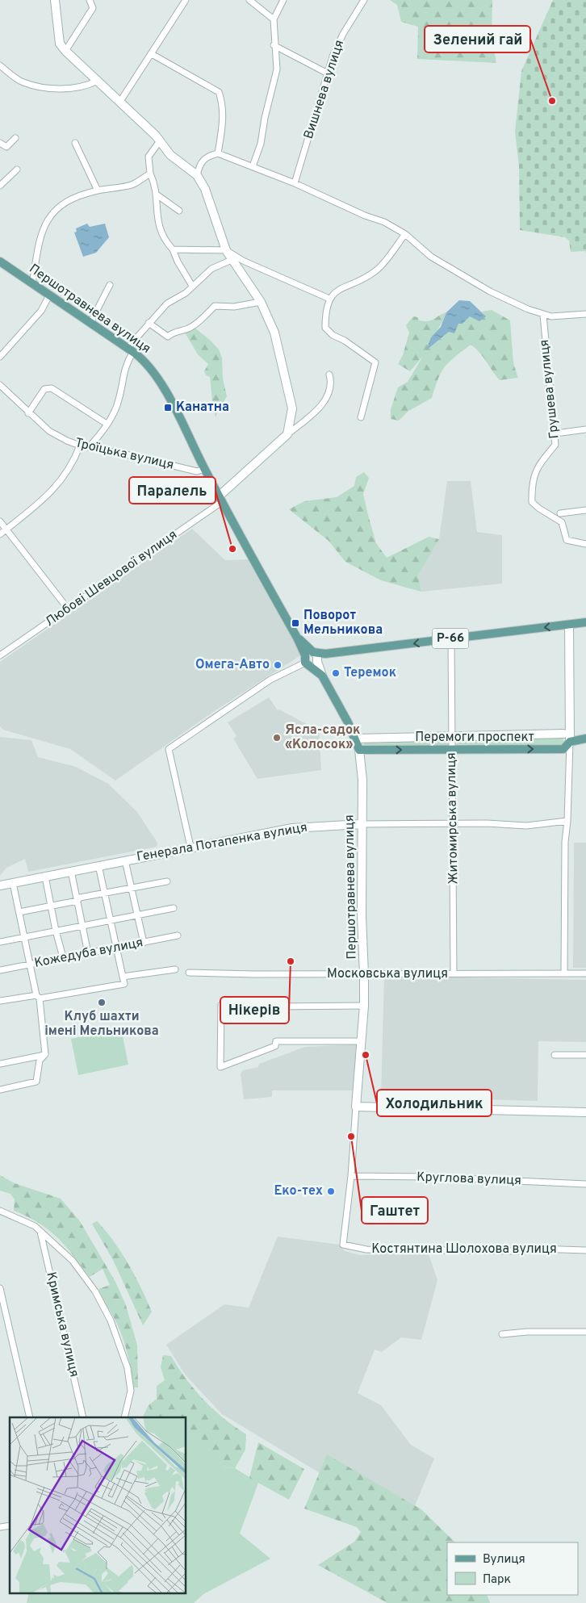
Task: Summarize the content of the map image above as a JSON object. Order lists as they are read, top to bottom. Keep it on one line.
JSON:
{"streets":{"main road":["Першотравнева вулиця","Р-66","Перемоги проспект"],"street":["Вишнева вулиця","Грушева вулиця","Троїцька вулиця","Любові Шевцової вулиця","Житомирська вулиця","Генерала Потапенка вулиця","Кожедуба вулиця","Московська вулиця","Круглова вулиця","Костянтина Шолохова вулиця","Кримська вулиця"]},"crossings":[["Першотравнева вулиця","Троїцька вулиця"],["Першотравнева вулиця","Любові Шевцової вулиця"],["Першотравнева вулиця","Р-66"],["Першотравнева вулиця","Перемоги проспект"],["Першотравнева вулиця","Генерала Потапенка вулиця"],["Першотравнева вулиця","Московська вулиця"],["Р-66","Житомирська вулиця"],["Перемоги проспект","Житомирська вулиця"],["Житомирська вулиця","Генерала Потапенка вулиця"],["Житомирська вулиця","Московська вулиця"],["Круглова вулиця","Костянтина Шолохова вулиця"]],"places":{"other":["Зелений гай","Паралель","Омега-Авто","Теремок","Ясла-садок «Колосок»","Нікерів","Клуб шахти імені Мельникова","Холодильник","Гаштет","Еко-тех"],"transit":["Канатна","Поворот Мельникова"]},"legend":["Вулиця","Парк"]}
